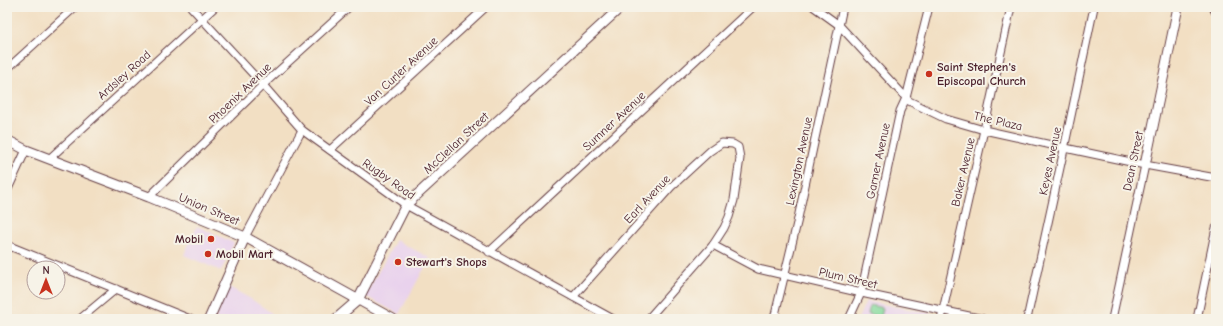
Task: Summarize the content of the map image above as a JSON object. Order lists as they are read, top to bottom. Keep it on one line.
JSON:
{"streets":{"street":["Van Curler Avenue","Ardsley Road","Phoenix Avenue","Sumner Avenue","The Plaza","McClellan Street","Lexington Avenue","Garner Avenue","Keyes Avenue","Dean Street","Baker Avenue","Rugby Road","Earl Avenue","Union Street","Plum Street"]},"crossings":[["Van Curler Avenue","Rugby Road"],["Ardsley Road","Rugby Road"],["Ardsley Road","Union Street"],["Phoenix Avenue","Rugby Road"],["Phoenix Avenue","Union Street"],["Sumner Avenue","Rugby Road"],["The Plaza","Lexington Avenue"],["The Plaza","Garner Avenue"],["The Plaza","Keyes Avenue"],["The Plaza","Dean Street"],["The Plaza","Baker Avenue"],["McClellan Street","Rugby Road"],["McClellan Street","Union Street"],["Lexington Avenue","Plum Street"],["Garner Avenue","Plum Street"],["Baker Avenue","Plum Street"],["Rugby Road","Earl Avenue"],["Earl Avenue","Plum Street"]],"places":["Saint Stephen's Episcopal Church","Mobil","Mobil Mart","Stewart's Shops"],"north":"top"}
